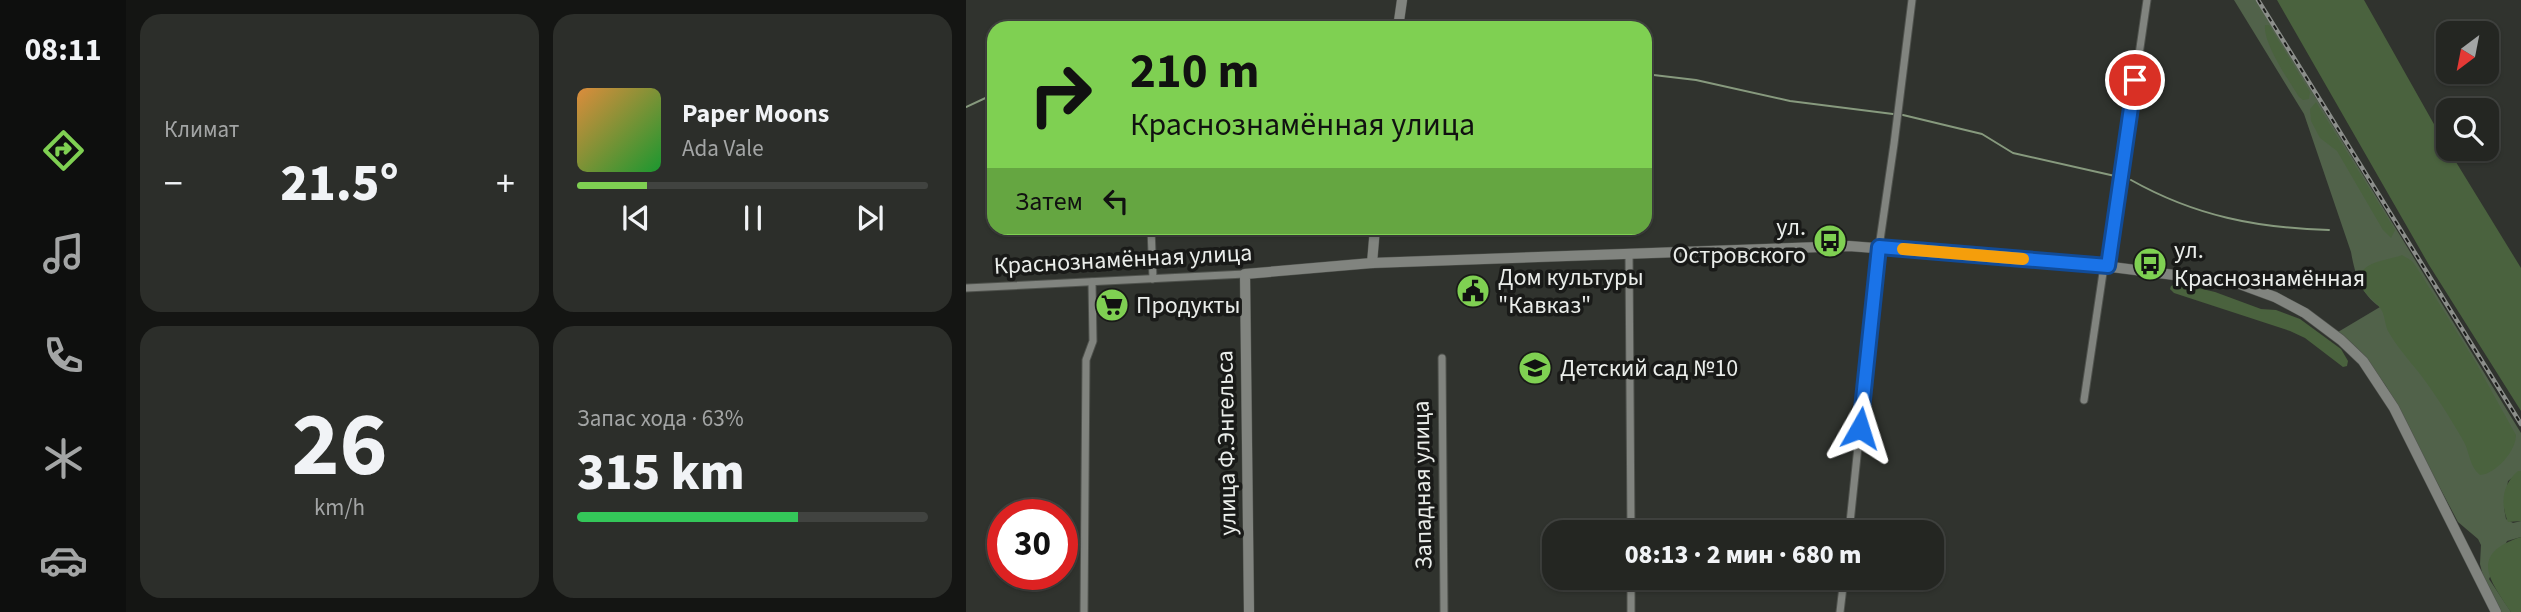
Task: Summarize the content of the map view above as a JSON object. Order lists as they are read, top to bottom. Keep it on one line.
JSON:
{"streets":{"main road":["Краснознамённая улица","улица Ф.Энгельса"],"street":["Западная улица"]},"crossings":[["Краснознамённая улица","улица Ф.Энгельса"]],"places":{"bus stop":["ул. Островского","ул. Краснознамённая"],"public building":["Дом культуры \"Кавказ\""],"supermarket":["Продукты"],"school or university":["Детский сад №10"]},"north":"bottom left","page":{"tabs":"08:11","tile":["Климат",["26","km/h"],["Запас хода · 63%","315 km"]],"turn":["210 m","Краснознамённая улица"],"song":["Paper Moons","Ada Vale"],"heat":["−","21.5°","+"],"then":"Затем","limit":"30","trip":"08:13 · 2 мин · 680 m"}}
